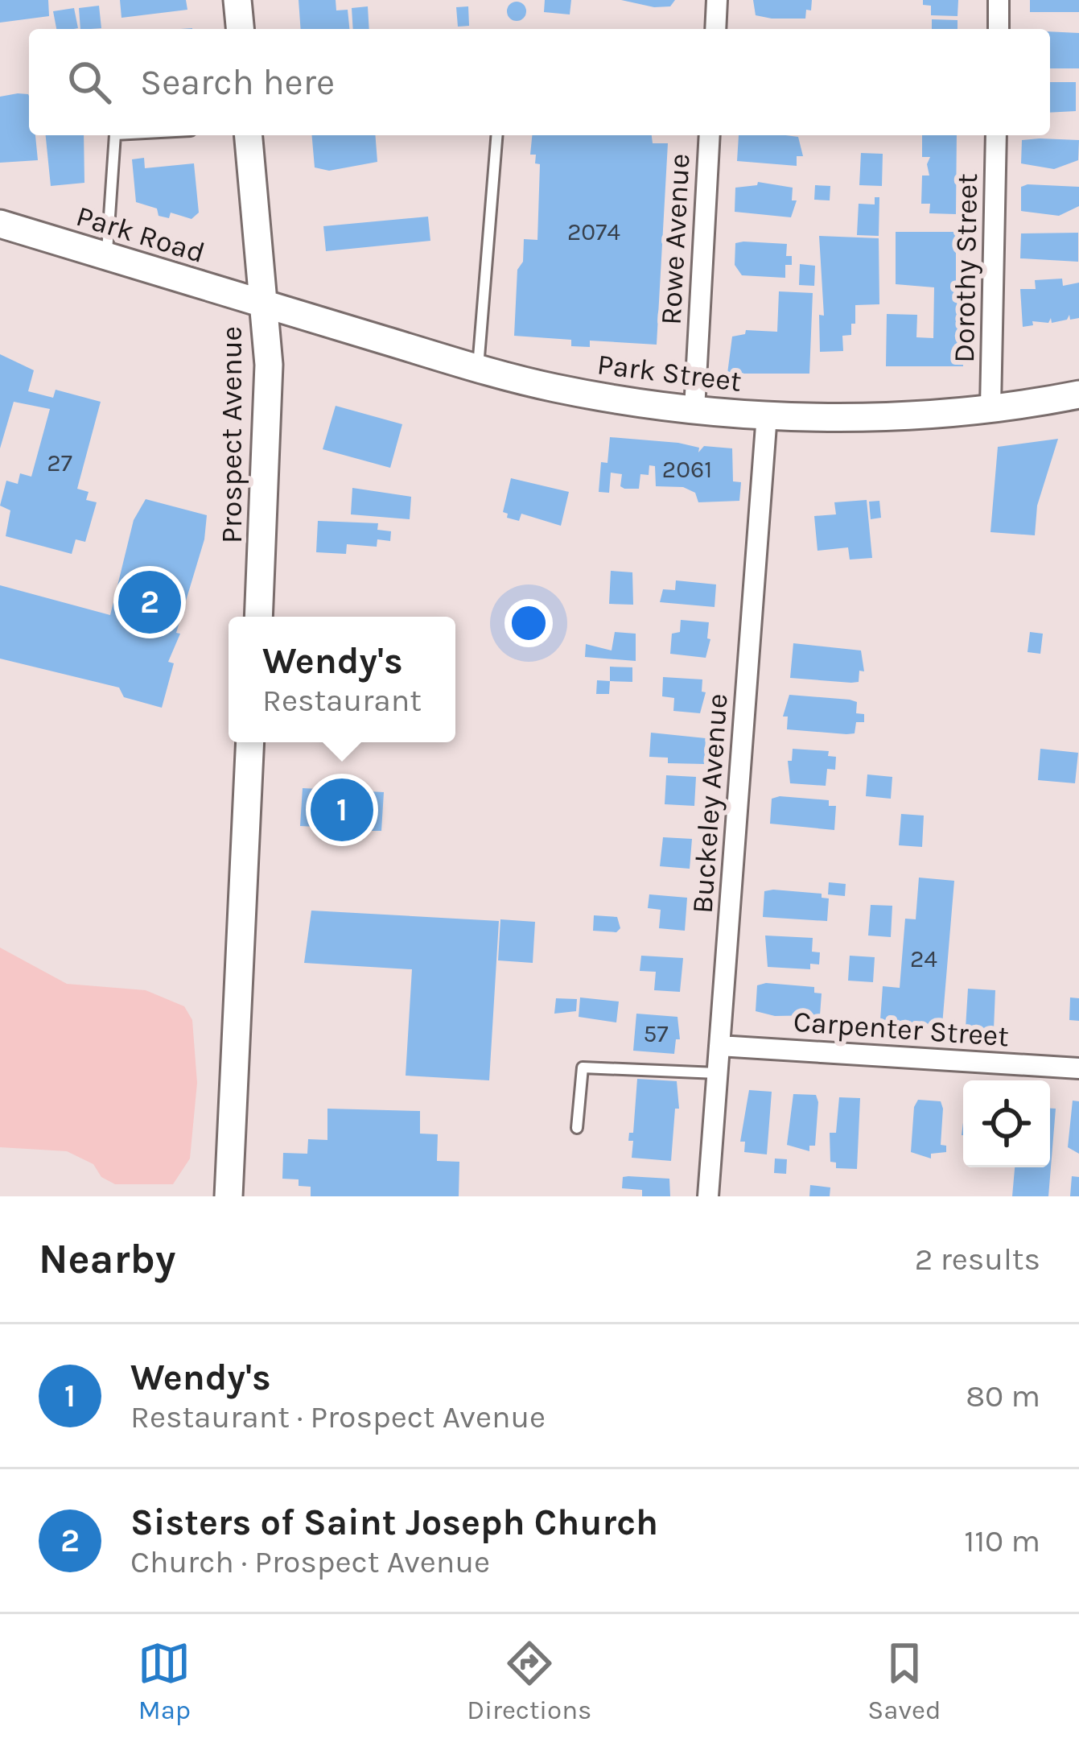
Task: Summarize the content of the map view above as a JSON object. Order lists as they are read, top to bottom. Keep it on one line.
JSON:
{"streets":{"main road":["Park Road","Park Street","Prospect Avenue"],"street":["Rowe Avenue","Dorothy Street","Buckeley Avenue","Carpenter Street"]},"crossings":[["Park Road","Park Street"],["Park Road","Prospect Avenue"],["Rowe Avenue","Park Street"],["Dorothy Street","Park Street"],["Park Street","Prospect Avenue"],["Park Street","Buckeley Avenue"],["Buckeley Avenue","Carpenter Street"]],"house_numbers":["2074","27","2061","24","57"],"page":{"search":"Search here","pins":["2","1"],"popup":["Wendy's","Restaurant"],"heading":["Nearby","2 results"],"list":[{"mark":"1","name":"Wendy's","note":"Restaurant · Prospect Avenue","value":"80 m"},{"mark":"2","name":"Sisters of Saint Joseph Church","note":"Church · Prospect Avenue","value":"110 m"}],"nav":["Map","Directions","Saved"]}}
